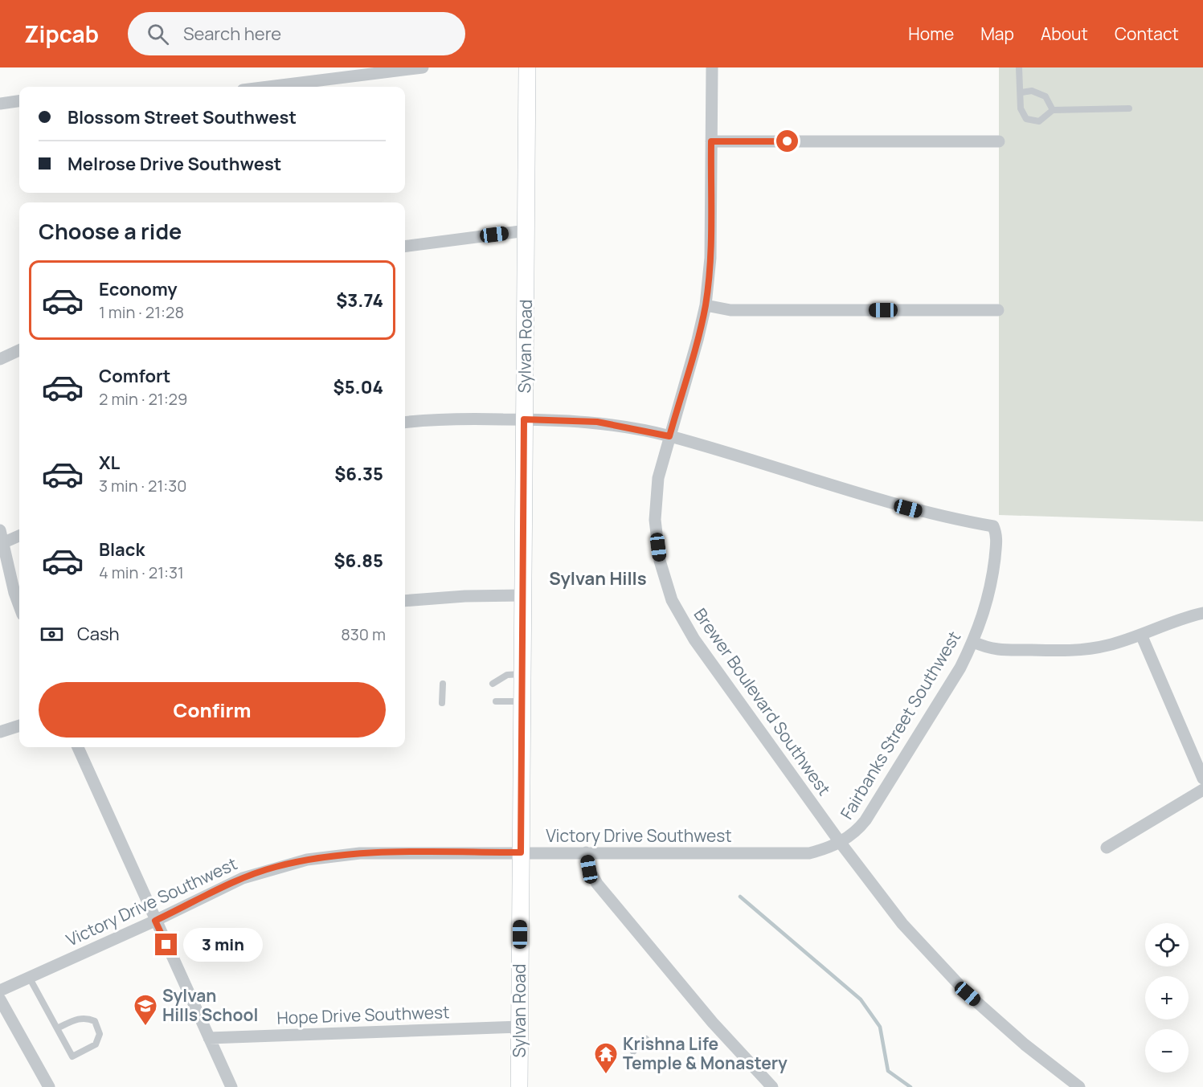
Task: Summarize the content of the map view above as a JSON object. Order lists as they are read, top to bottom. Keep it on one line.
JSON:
{"streets":{"main road":["Sylvan Road"],"street":["Brewer Boulevard Southwest","Fairbanks Street Southwest","Victory Drive Southwest","Hope Drive Southwest"]},"crossings":[["Sylvan Road","Victory Drive Southwest"],["Sylvan Road","Hope Drive Southwest"],["Brewer Boulevard Southwest","Fairbanks Street Southwest"],["Brewer Boulevard Southwest","Victory Drive Southwest"],["Fairbanks Street Southwest","Victory Drive Southwest"]],"districts":["Sylvan Hills"],"places":{"school or university":["Sylvan Hills School"],"temple":["Krishna Life Temple & Monastery"]},"page":{"header":"Zipcab","search":"Search here","nav":["Home","Map","About","Contact"],"banner":["Blossom Street Southwest","Melrose Drive Southwest"],"heading":"Choose a ride","list":[{"name":"Economy","note":"1 min · 21:28","value":"$3.74"},{"name":"Comfort","note":"2 min · 21:29","value":"$5.04"},{"name":"XL","note":"3 min · 21:30","value":"$6.35"},{"name":"Black","note":"4 min · 21:31","value":"$6.85"}],"pay":["Cash","830 m"],"buttons":"Confirm","map_buttons":["+","−"],"bubble":"3 min"}}
